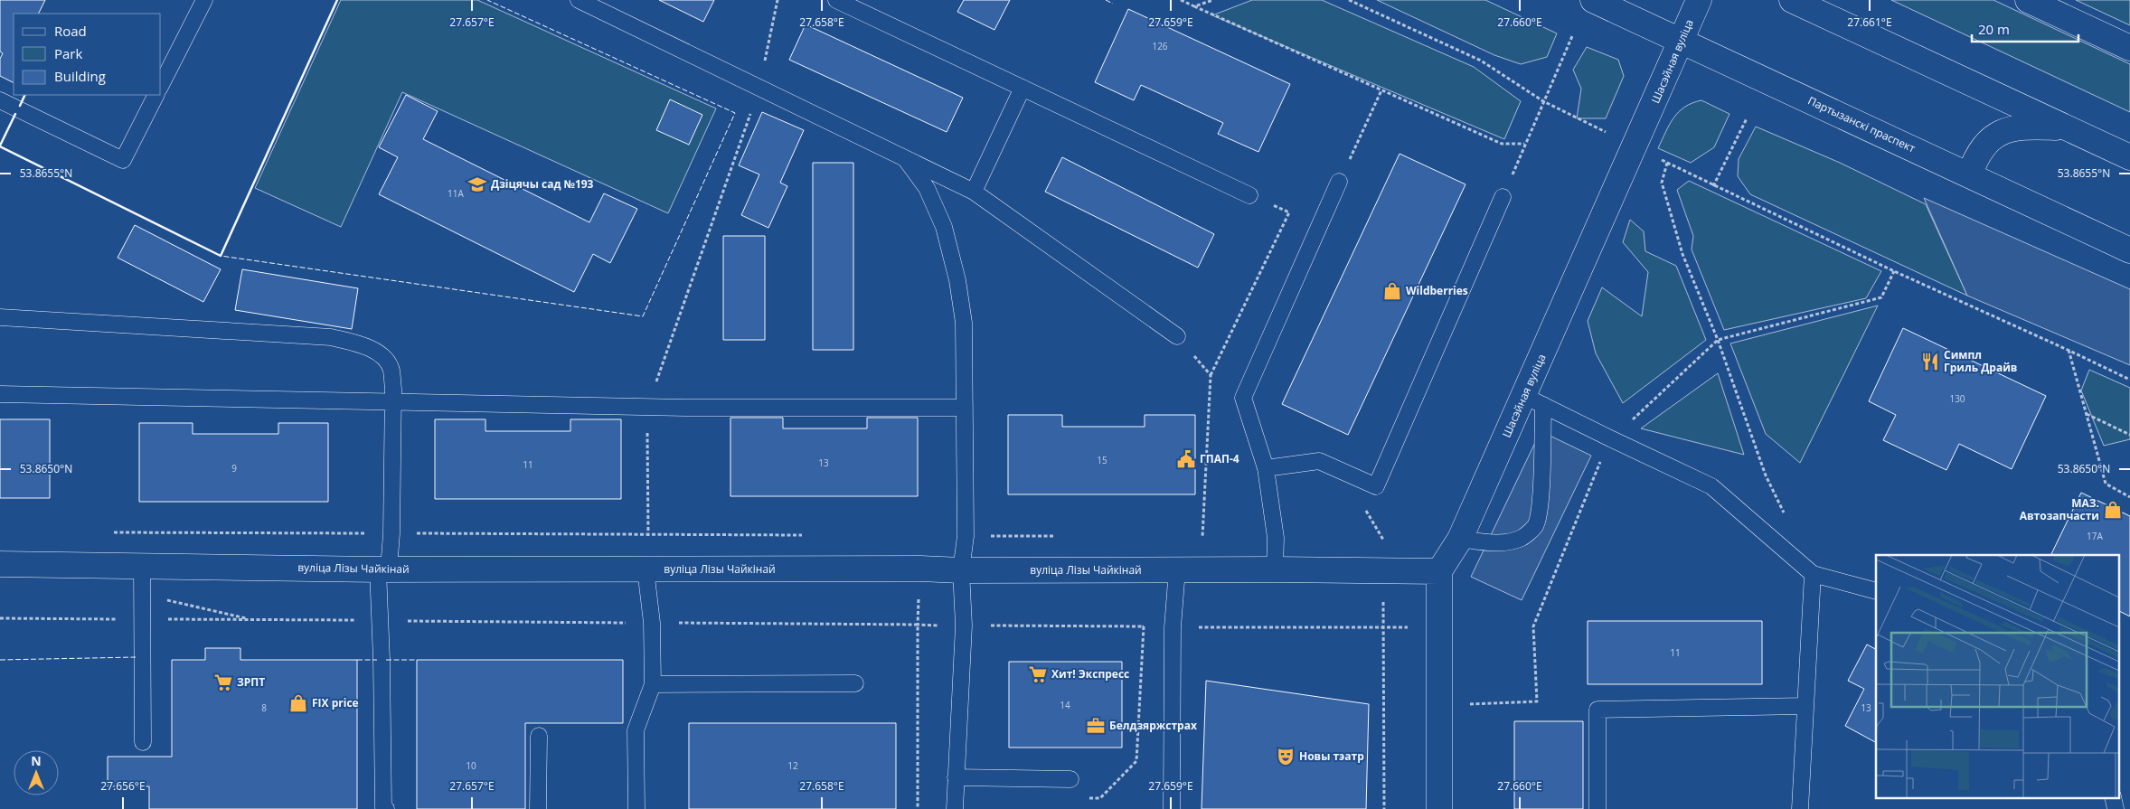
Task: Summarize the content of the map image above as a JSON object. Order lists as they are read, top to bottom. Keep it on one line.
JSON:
{"streets":{"street":["Шасэйная вуліца","Партызанскі праспект","вуліца Лізы Чайкінай"]},"crossings":[["Шасэйная вуліца","Партызанскі праспект"],["Шасэйная вуліца","вуліца Лізы Чайкінай"]],"places":{"school or university":["Дзіцячы сад №193"],"shop":["Wildberries","МАЗ. Автозапчасти","FIX price"],"restaurant":["Симпл Гриль Драйв"],"public building":["ГПАП-4"],"supermarket":["Хит! Экспресс","ЗРПТ"],"office":["Белдзяржстрах"],"theatre":["Новы тэатр"]},"house_numbers":["126","11А","130","15","13","11","9","17А","11","14","8","13","10","12"],"legend":["Road","Park","Building"],"scale_bar":"20 m","north":"top","coordinates":["27.657°E","27.658°E","27.659°E","27.660°E","27.661°E","53.8655°N","53.8650°N","27.656°E"]}
